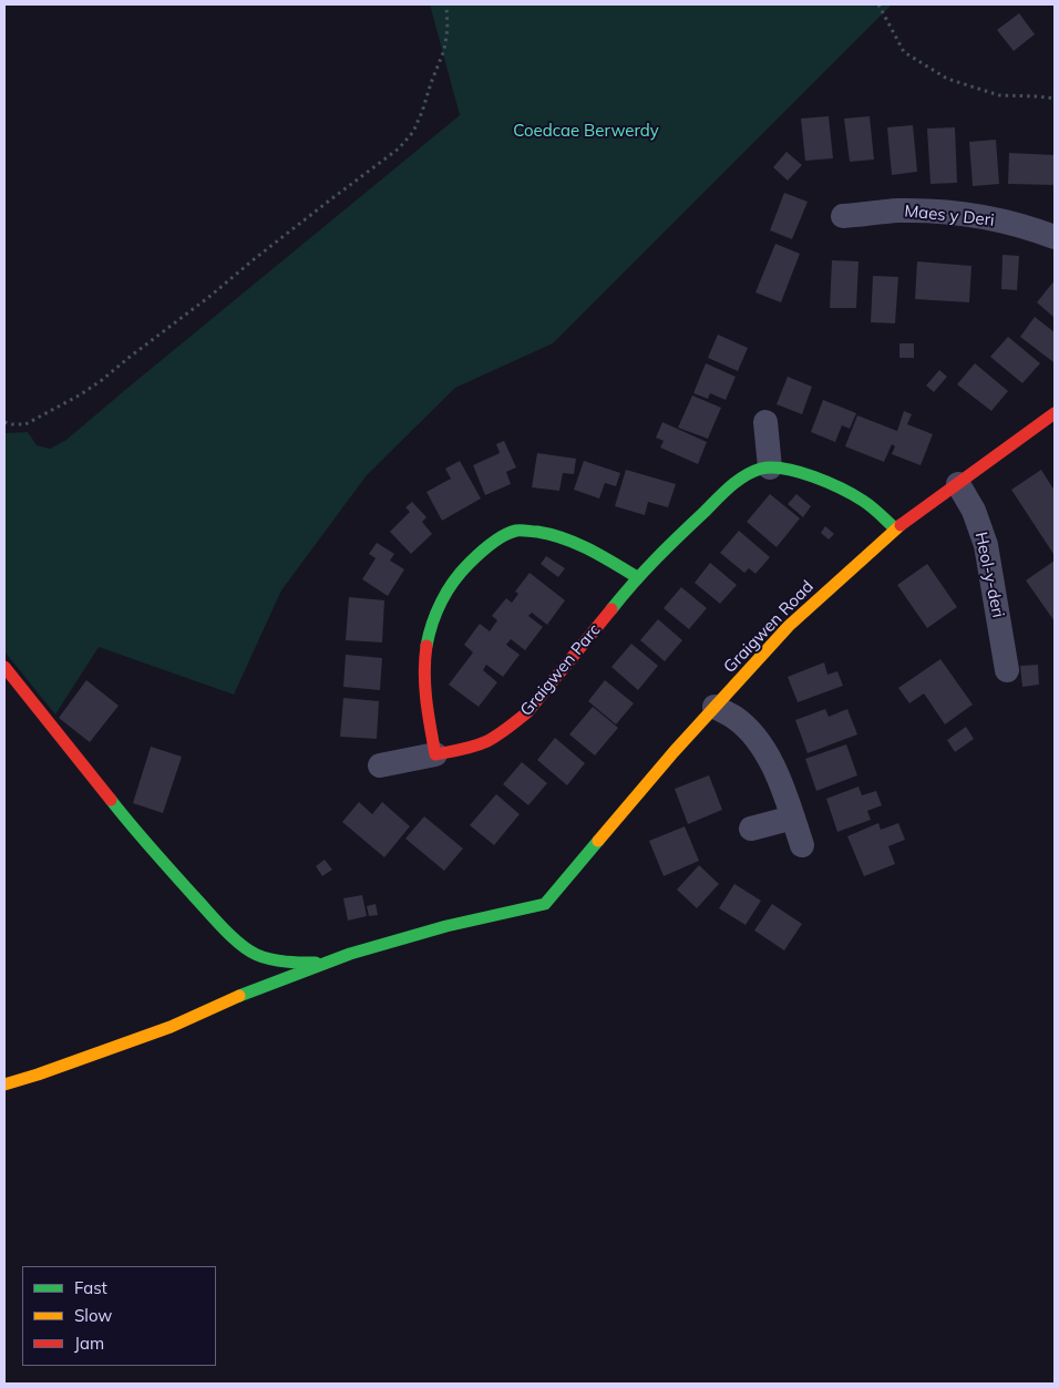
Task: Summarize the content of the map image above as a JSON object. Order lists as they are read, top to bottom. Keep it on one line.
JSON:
{"streets":{"street":["Maes y Deri","Heol-y-deri","Graigwen Road","Graigwen Parc"]},"crossings":[["Heol-y-deri","Graigwen Road"],["Graigwen Road","Graigwen Parc"]],"parks":["Coedcae Berwerdy"],"legend":["Fast","Slow","Jam"]}
